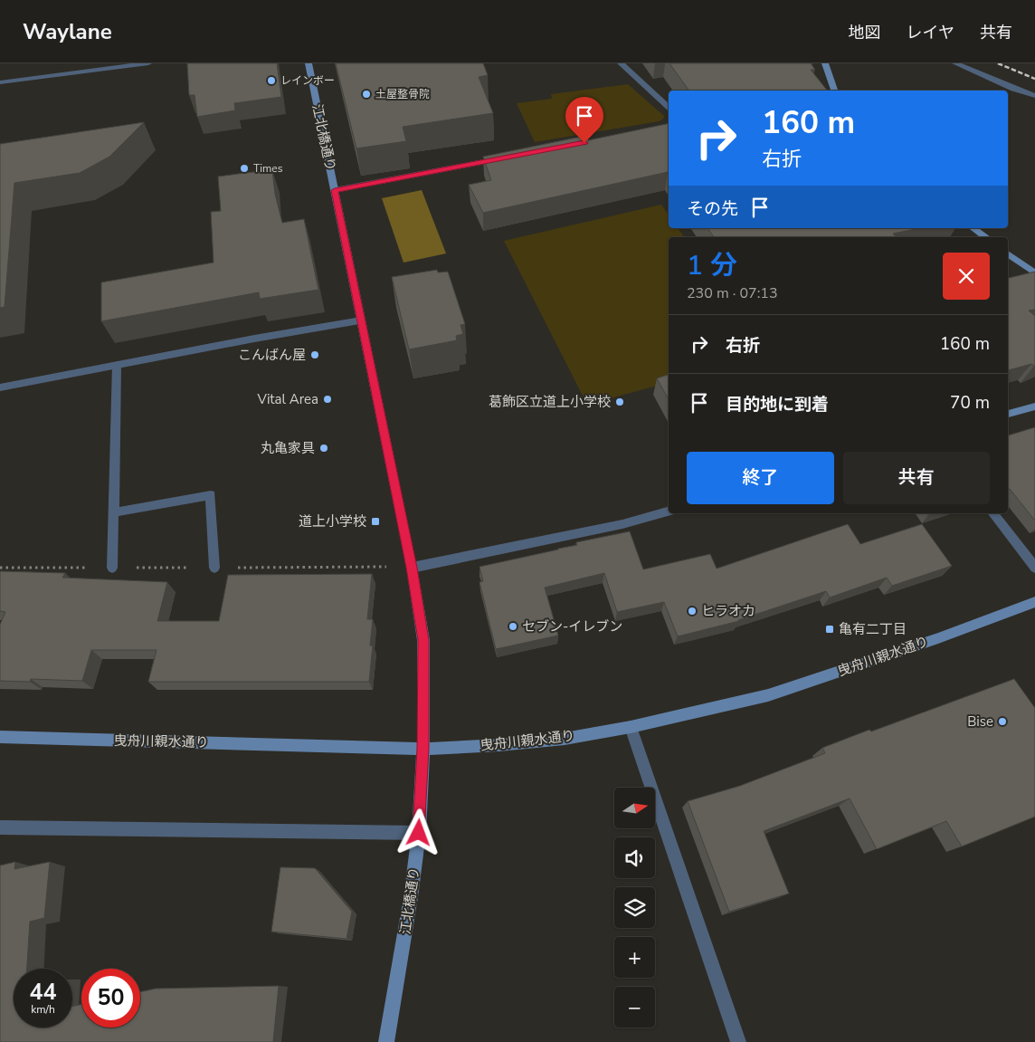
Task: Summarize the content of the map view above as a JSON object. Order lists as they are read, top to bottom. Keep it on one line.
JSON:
{"streets":{"main road":["江北橋通り","曳舟川親水通り"]},"crossings":[["江北橋通り","曳舟川親水通り"]],"places":{"other":["レインボー","土屋整骨院","Times","こんばん屋","Vital Area","葛飾区立道上小学校","丸亀家具","ヒラオカ","セブン-イレブン","Bise"],"transit":["道上小学校","亀有二丁目"]},"north":"right","page":{"header":"Waylane","nav":["地図","レイヤ","共有"],"turn":["160 m","右折"],"then":"その先","heading":["1 分","230 m · 07:13"],"list":[{"name":"右折","value":"160 m"},{"name":"目的地に到着","value":"70 m"}],"buttons":["終了","共有"],"map_buttons":["+","−"],"speed":"44 km/h","limit":"50"}}
